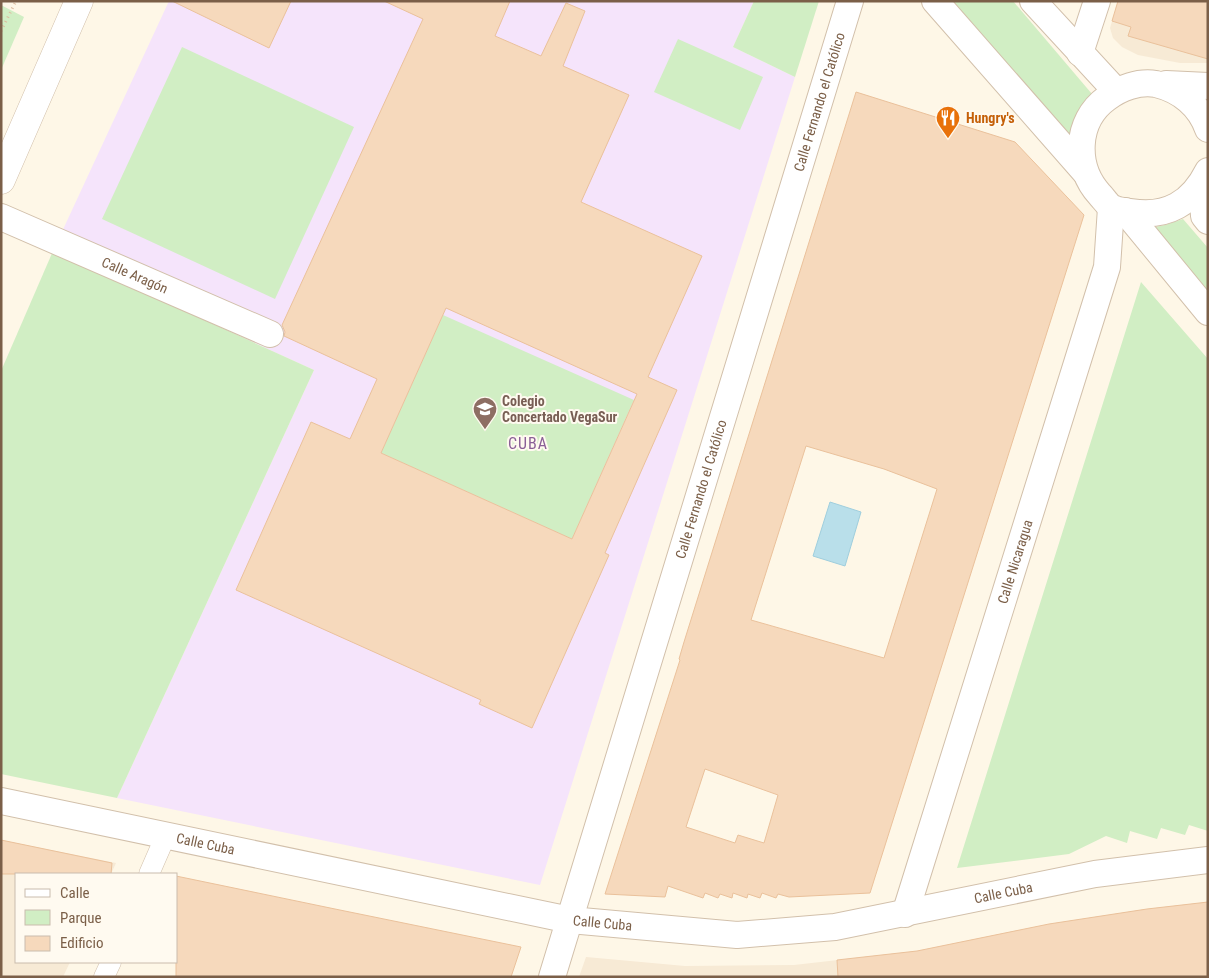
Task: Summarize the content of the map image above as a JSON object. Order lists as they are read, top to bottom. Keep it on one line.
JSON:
{"streets":{"street":["Calle Fernando el Católico","Calle Aragón","Calle Nicaragua","Calle Cuba"]},"crossings":[["Calle Fernando el Católico","Calle Cuba"],["Calle Nicaragua","Calle Cuba"]],"districts":["CUBA"],"places":{"restaurant":["Hungry's"],"school or university":["Colegio Concertado VegaSur"]},"legend":["Calle","Parque","Edificio"]}
